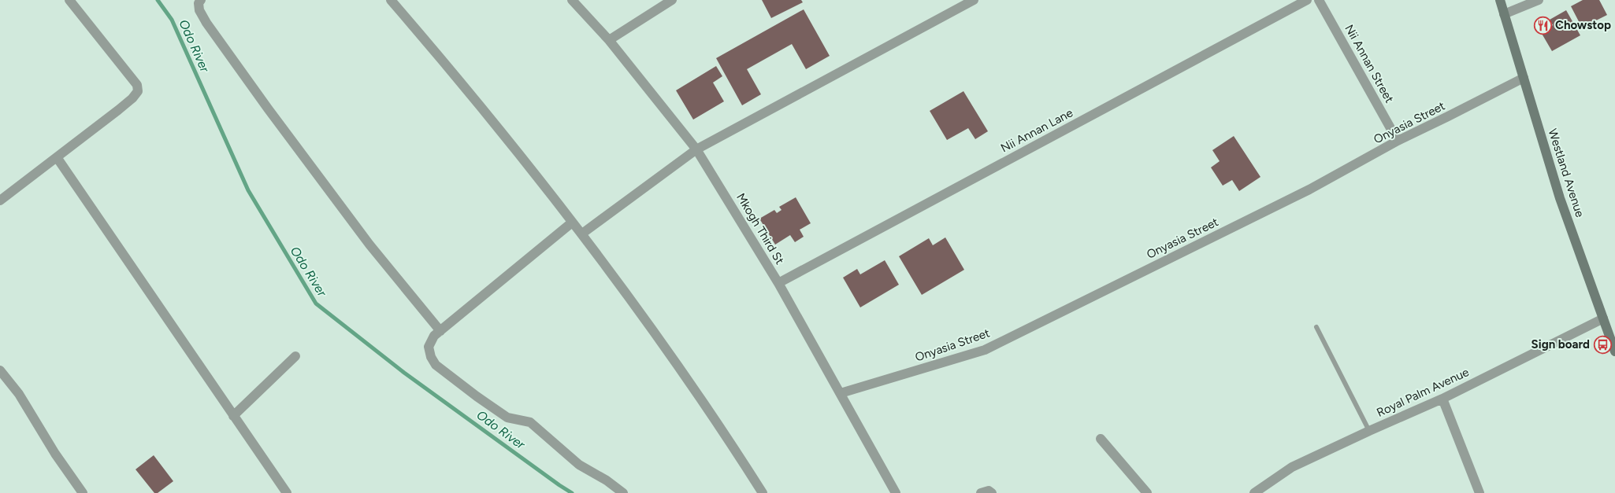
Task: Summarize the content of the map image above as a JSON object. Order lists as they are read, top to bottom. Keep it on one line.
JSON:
{"streets":{"street":["Nii Annan Street","Onyasia Street","Nii Annan Lane","Westland Avenue","Mkogh Third St","Royal Palm Avenue"]},"crossings":[["Nii Annan Street","Onyasia Street"],["Onyasia Street","Westland Avenue"],["Onyasia Street","Mkogh Third St"],["Nii Annan Lane","Mkogh Third St"],["Westland Avenue","Royal Palm Avenue"]],"water":["Odo River"],"places":{"restaurant":["Chowstop"],"bus stop":["Sign board"]}}
